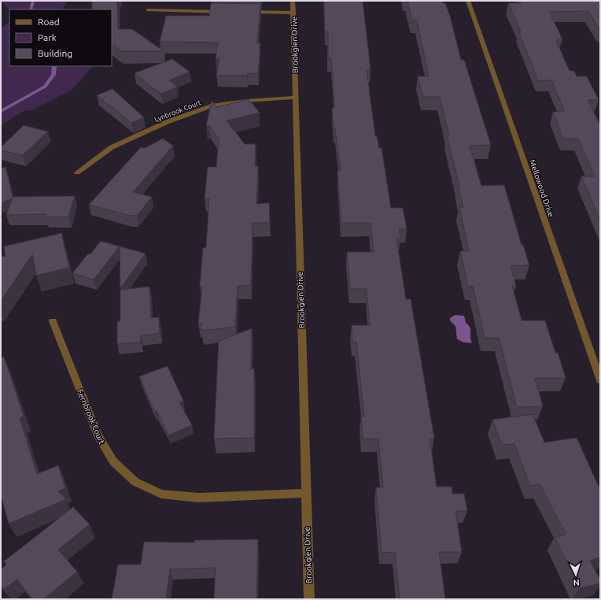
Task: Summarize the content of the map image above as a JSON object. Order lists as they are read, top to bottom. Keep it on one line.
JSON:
{"streets":{"street":["Brookglen Drive","Lynbrook Court","Mellowood Drive","Fernbrook Court"]},"crossings":[["Brookglen Drive","Lynbrook Court"],["Brookglen Drive","Fernbrook Court"]],"legend":["Road","Park","Building"],"north":"bottom"}
